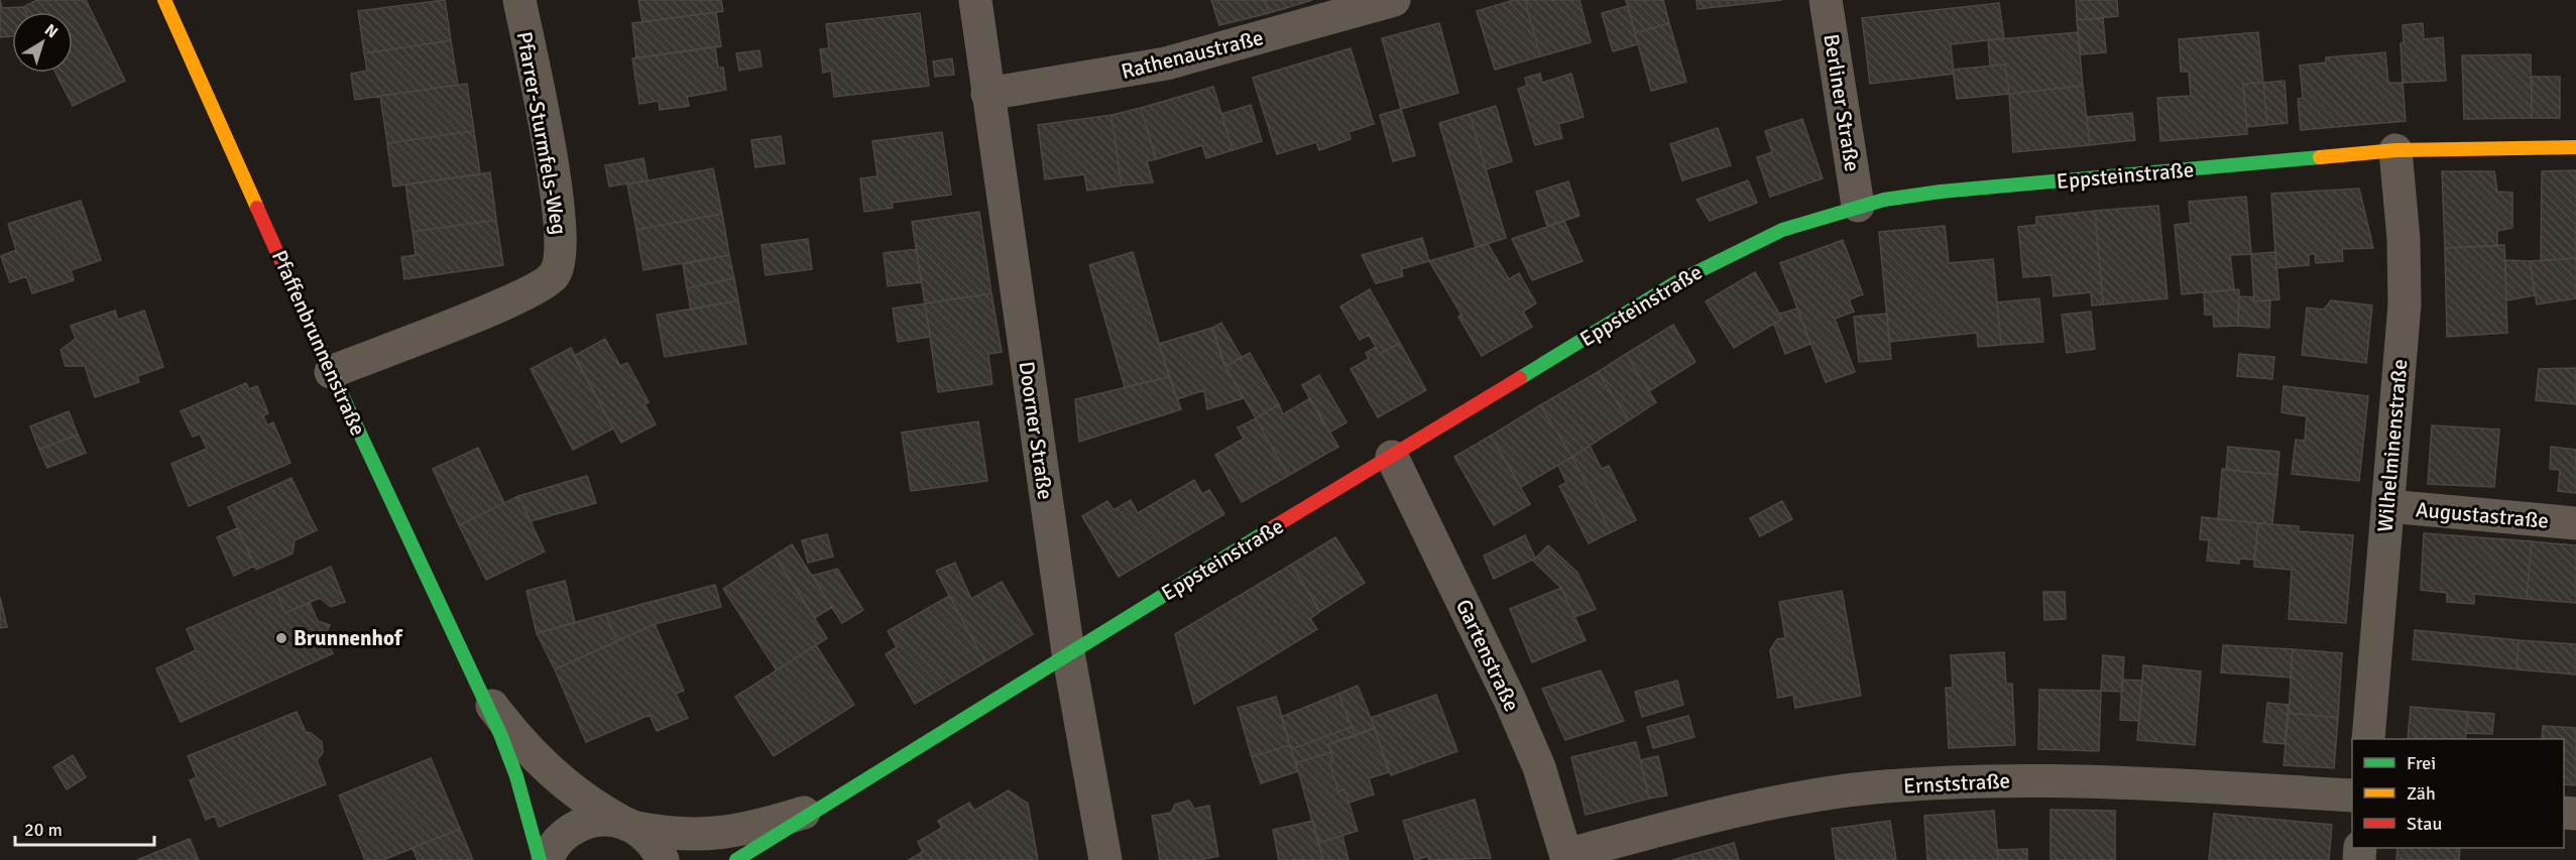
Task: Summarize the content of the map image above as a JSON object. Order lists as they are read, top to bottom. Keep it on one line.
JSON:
{"streets":{"street":["Rathenaustraße","Berliner Straße","Pfarrer-Sturmfels-Weg","Eppsteinstraße","Pfaffenbrunnenstraße","Doorner Straße","Wilhelminenstraße","Augustastraße","Gartenstraße","Ernststraße"]},"crossings":[["Rathenaustraße","Doorner Straße"],["Berliner Straße","Eppsteinstraße"],["Pfarrer-Sturmfels-Weg","Pfaffenbrunnenstraße"],["Eppsteinstraße","Pfaffenbrunnenstraße"],["Eppsteinstraße","Doorner Straße"],["Eppsteinstraße","Wilhelminenstraße"],["Eppsteinstraße","Gartenstraße"],["Wilhelminenstraße","Augustastraße"],["Gartenstraße","Ernststraße"]],"places":["Brunnenhof"],"legend":["Frei","Zäh","Stau"],"scale_bar":"20 m","north":"top right"}
